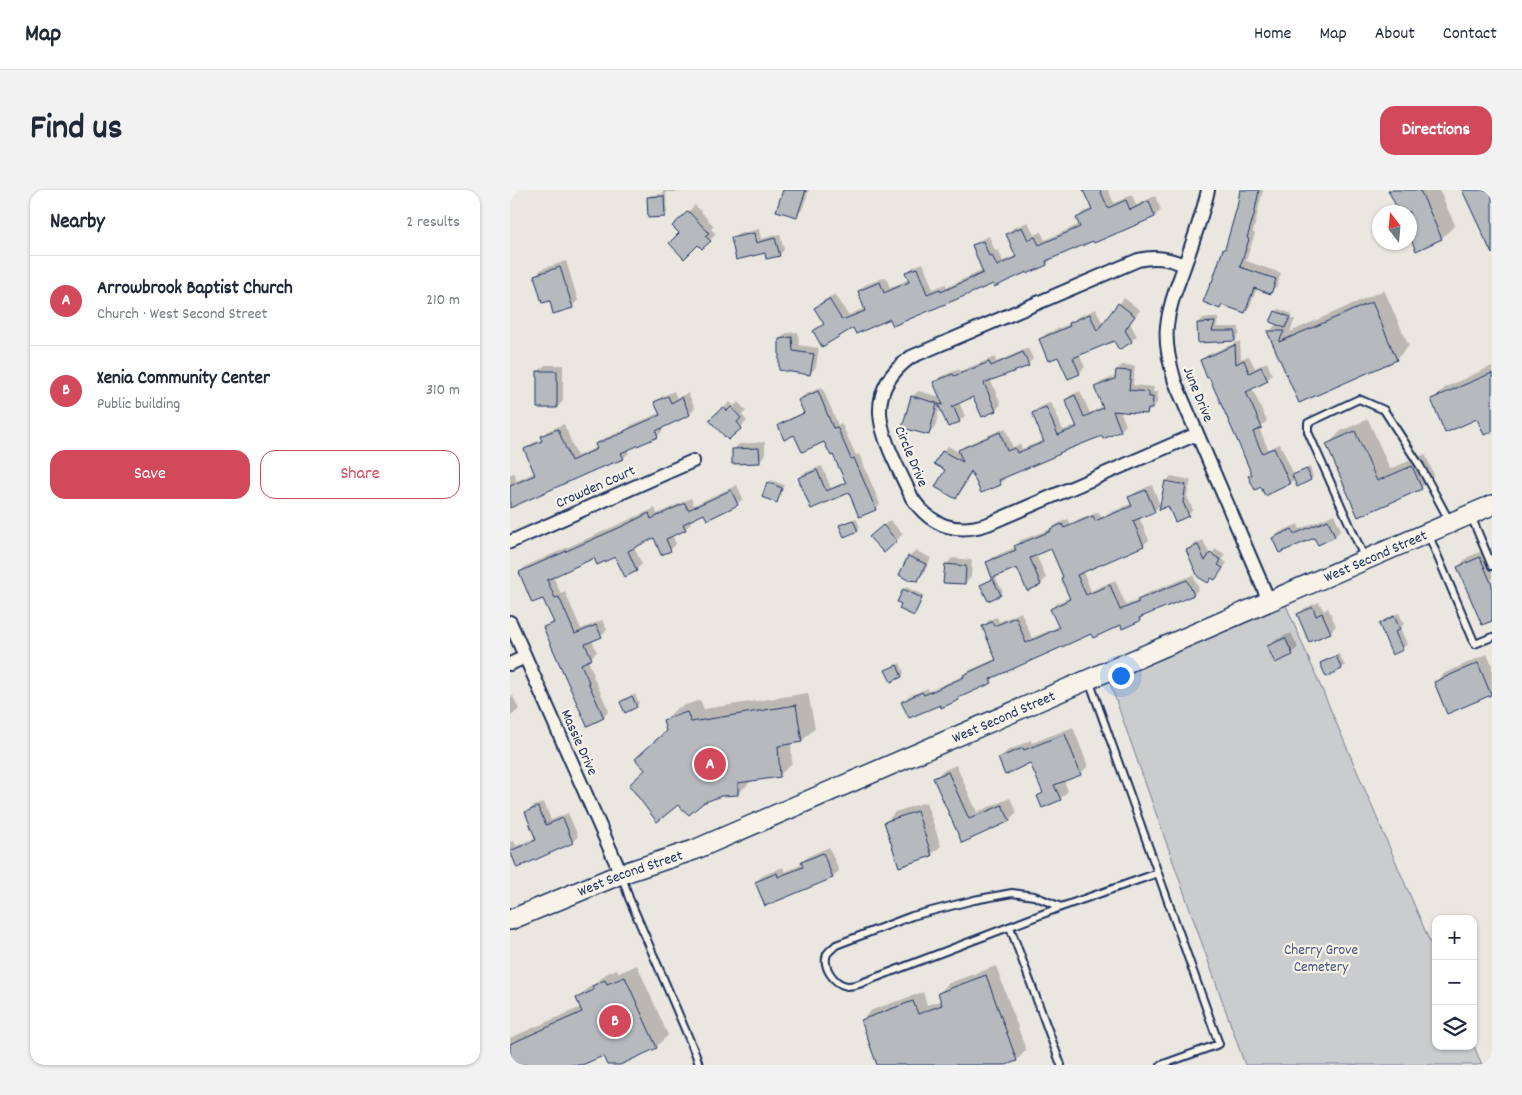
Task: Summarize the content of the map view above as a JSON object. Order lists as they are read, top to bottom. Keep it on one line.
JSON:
{"streets":{"main road":["West Second Street"],"street":["June Drive","Circle Drive","Crowden Court","Massie Drive"]},"crossings":[["June Drive","Circle Drive"],["June Drive","West Second Street"],["West Second Street","Massie Drive"]],"parks":["Cherry Grove Cemetery"],"north":"top","page":{"header":"Map","nav":["Home","Map","About","Contact"],"title":"Find us","buttons":["Directions",["Save","Share"]],"heading":["Nearby","2 results"],"list":[{"mark":"A","name":"Arrowbrook Baptist Church","note":"Church · West Second Street","value":"210 m"},{"mark":"B","name":"Xenia Community Center","note":"Public building","value":"310 m"}],"pins":["A","B"],"map_buttons":["+","−"]}}
